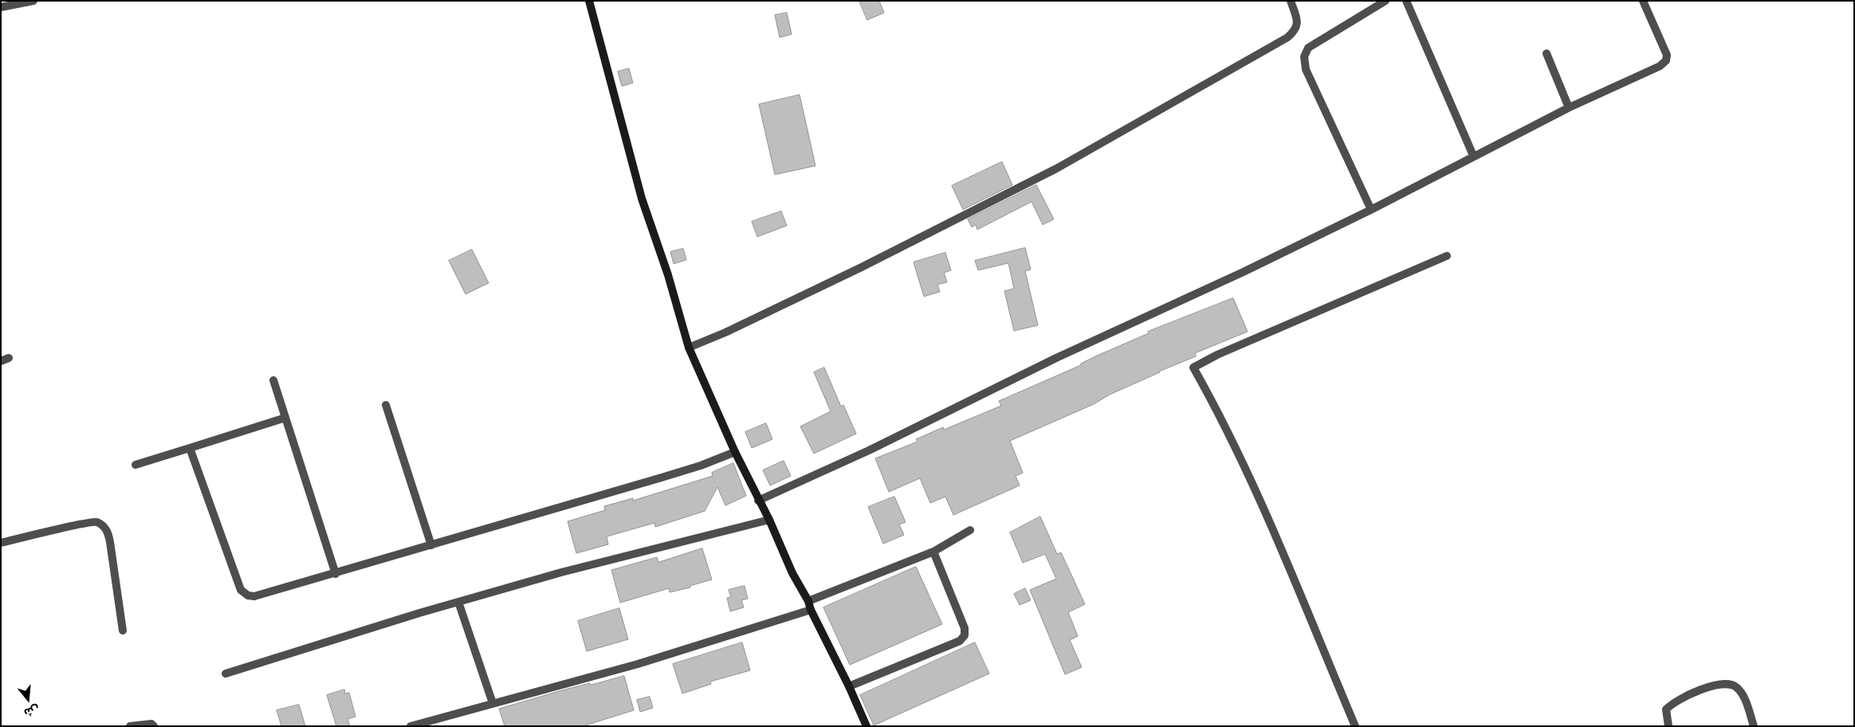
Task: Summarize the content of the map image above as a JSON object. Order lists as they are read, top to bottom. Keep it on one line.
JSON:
{"north":"bottom"}
